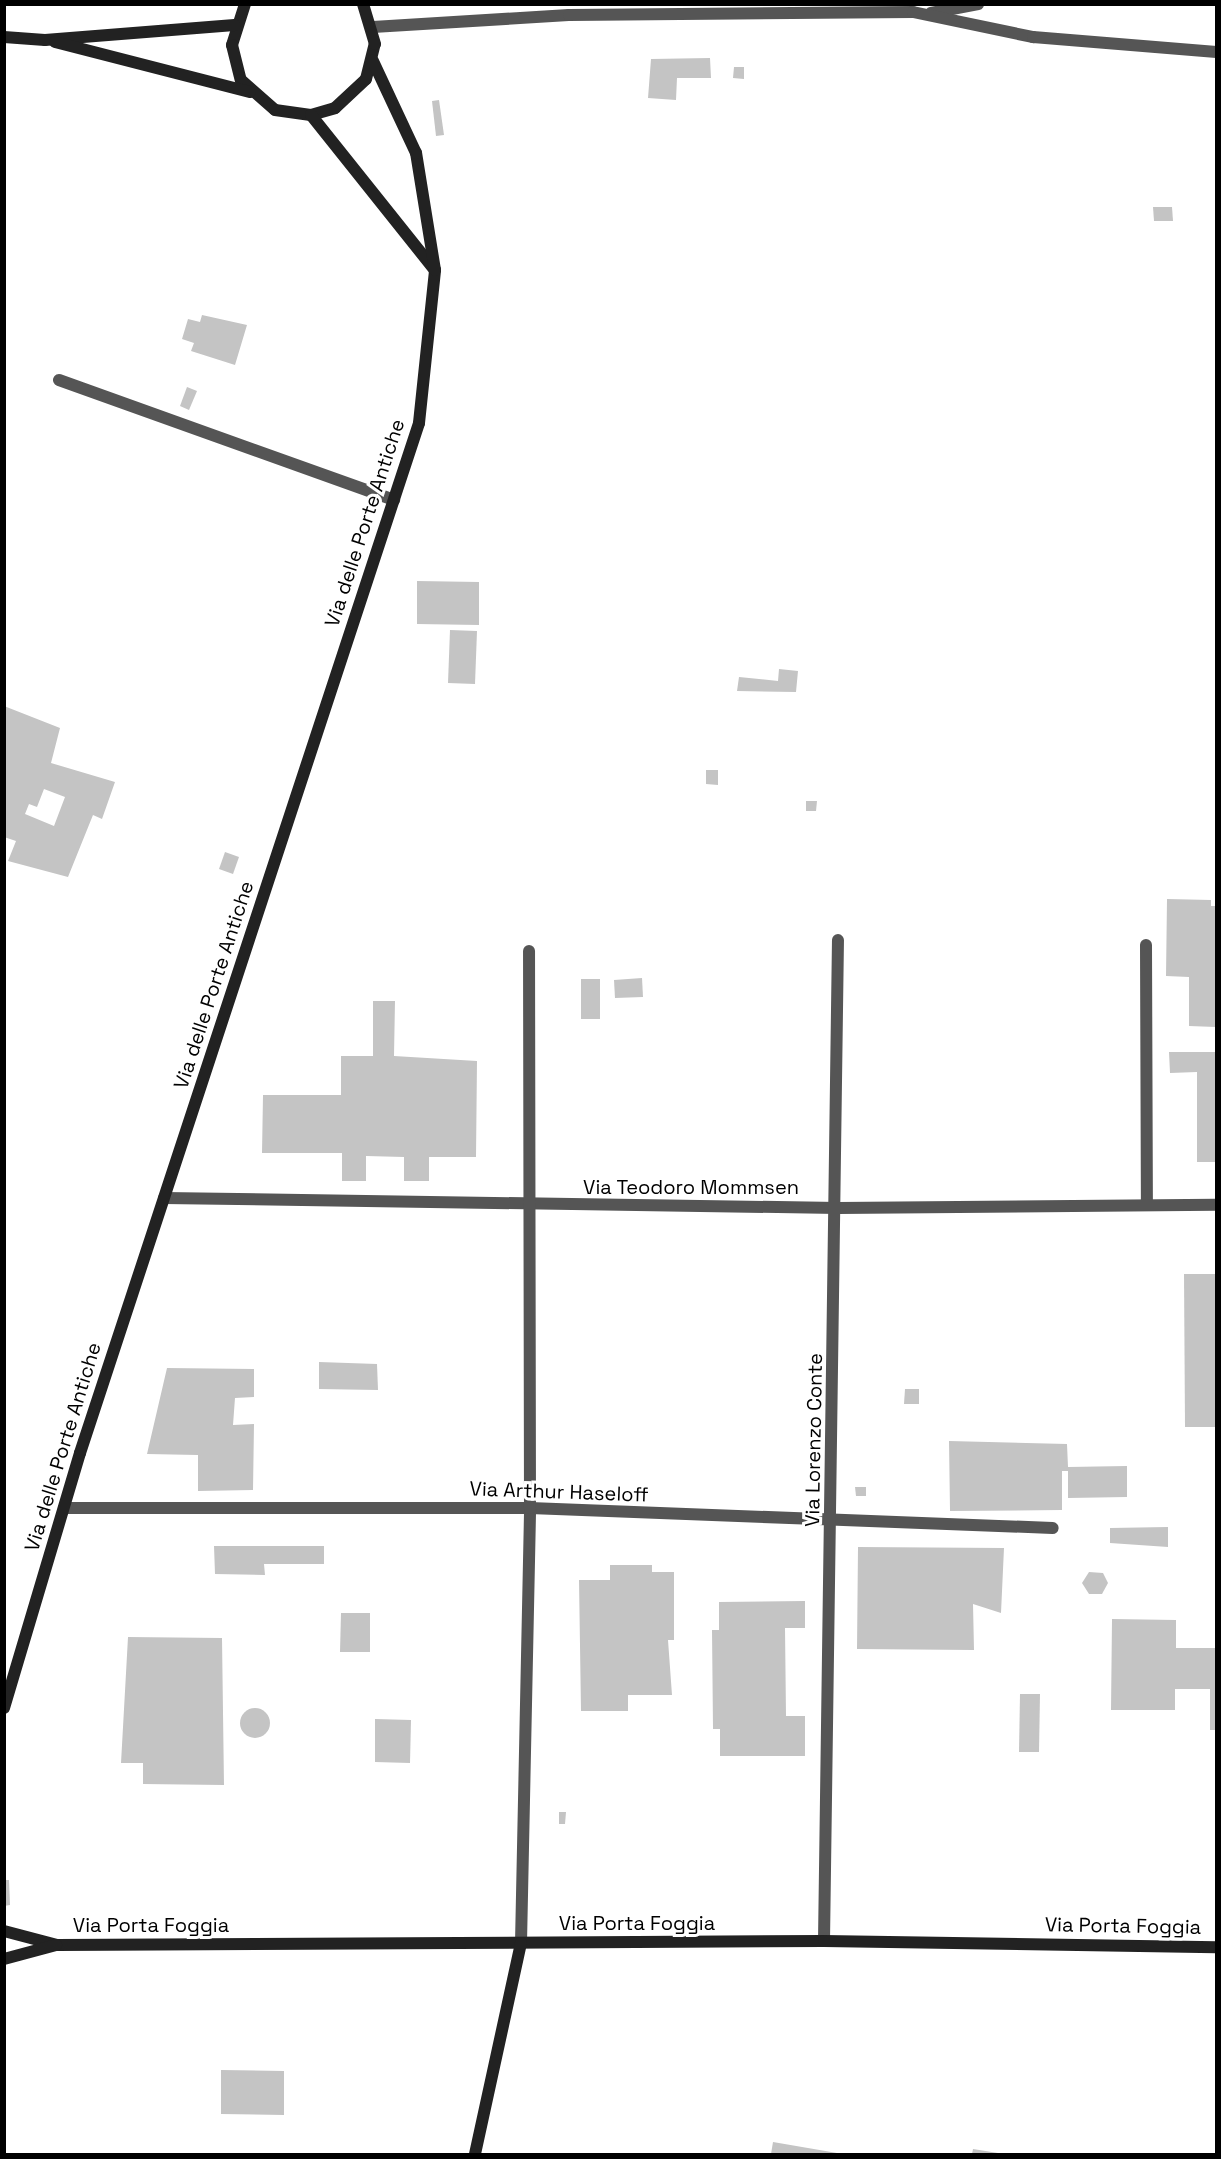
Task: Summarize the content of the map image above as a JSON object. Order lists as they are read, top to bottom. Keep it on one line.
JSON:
{"streets":{"main road":["Via delle Porte Antiche","Via Porta Foggia"],"street":["Via Teodoro Mommsen","Via Lorenzo Conte","Via Arthur Haseloff"]},"crossings":[["Via delle Porte Antiche","Via Teodoro Mommsen"],["Via delle Porte Antiche","Via Arthur Haseloff"],["Via Teodoro Mommsen","Via Lorenzo Conte"],["Via Lorenzo Conte","Via Arthur Haseloff"],["Via Lorenzo Conte","Via Porta Foggia"]]}
